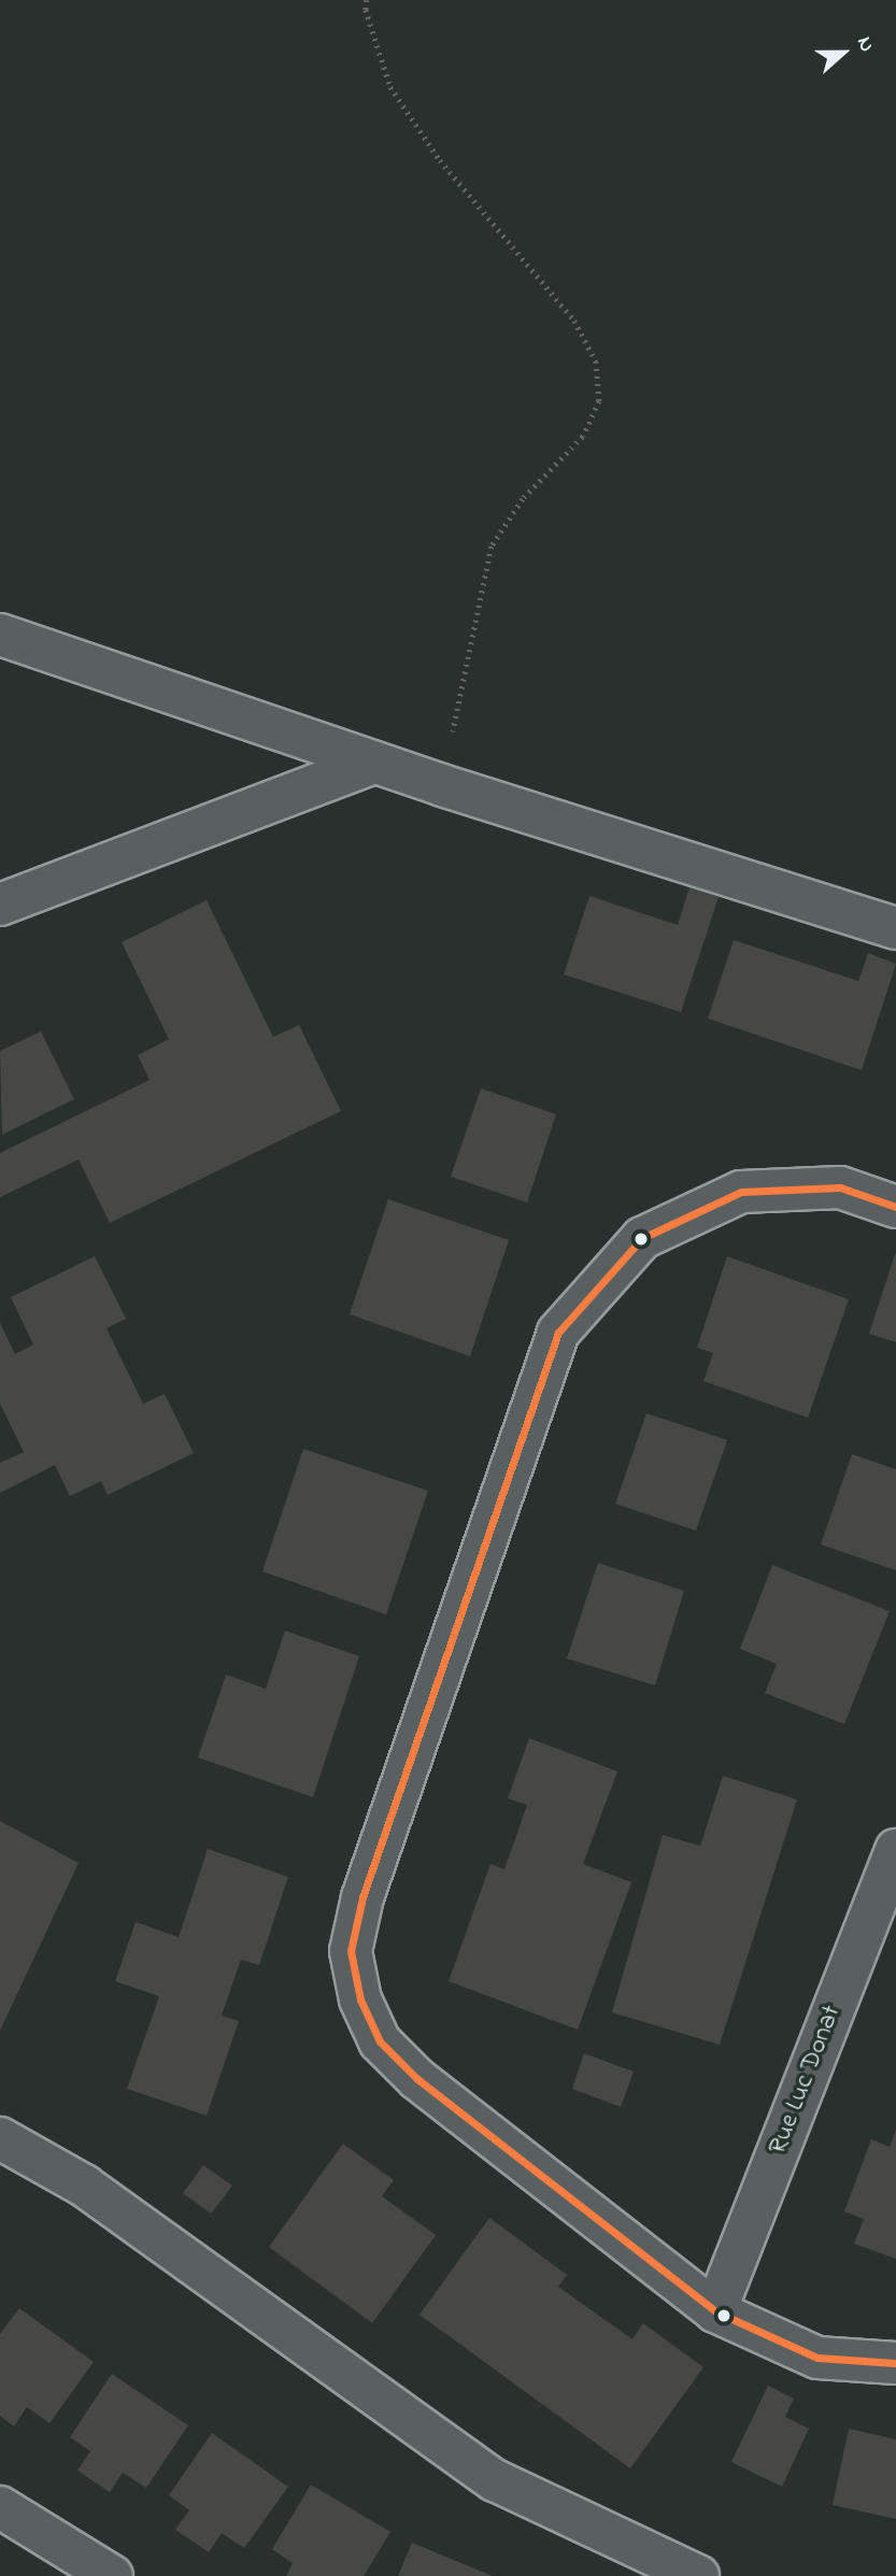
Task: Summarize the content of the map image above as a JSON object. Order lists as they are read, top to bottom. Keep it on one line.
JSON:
{"streets":{"street":["Rue Luc Donat"]},"north":"right"}
